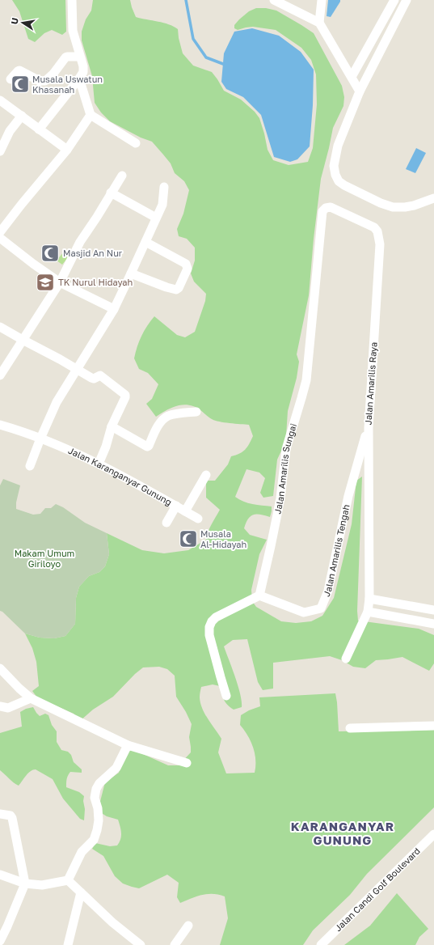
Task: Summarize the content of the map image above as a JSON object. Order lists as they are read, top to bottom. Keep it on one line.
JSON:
{"streets":{"street":["Jalan Amarilis Raya","Jalan Amarilis Sungai","Jalan Karanganyar Gunung","Jalan Amarilis Tengah","Jalan Candi Golf Boulevard"]},"crossings":[["Jalan Amarilis Raya","Jalan Amarilis Sungai"],["Jalan Amarilis Raya","Jalan Amarilis Tengah"],["Jalan Amarilis Sungai","Jalan Amarilis Tengah"]],"districts":["KARANGANYAR GUNUNG"],"parks":["Makam Umum Giriloyo"],"places":{"mosque":["Musala Uswatun Khasanah","Masjid An Nur","Musala Al-Hidayah"],"school or university":["TK Nurul Hidayah"]},"north":"left"}
